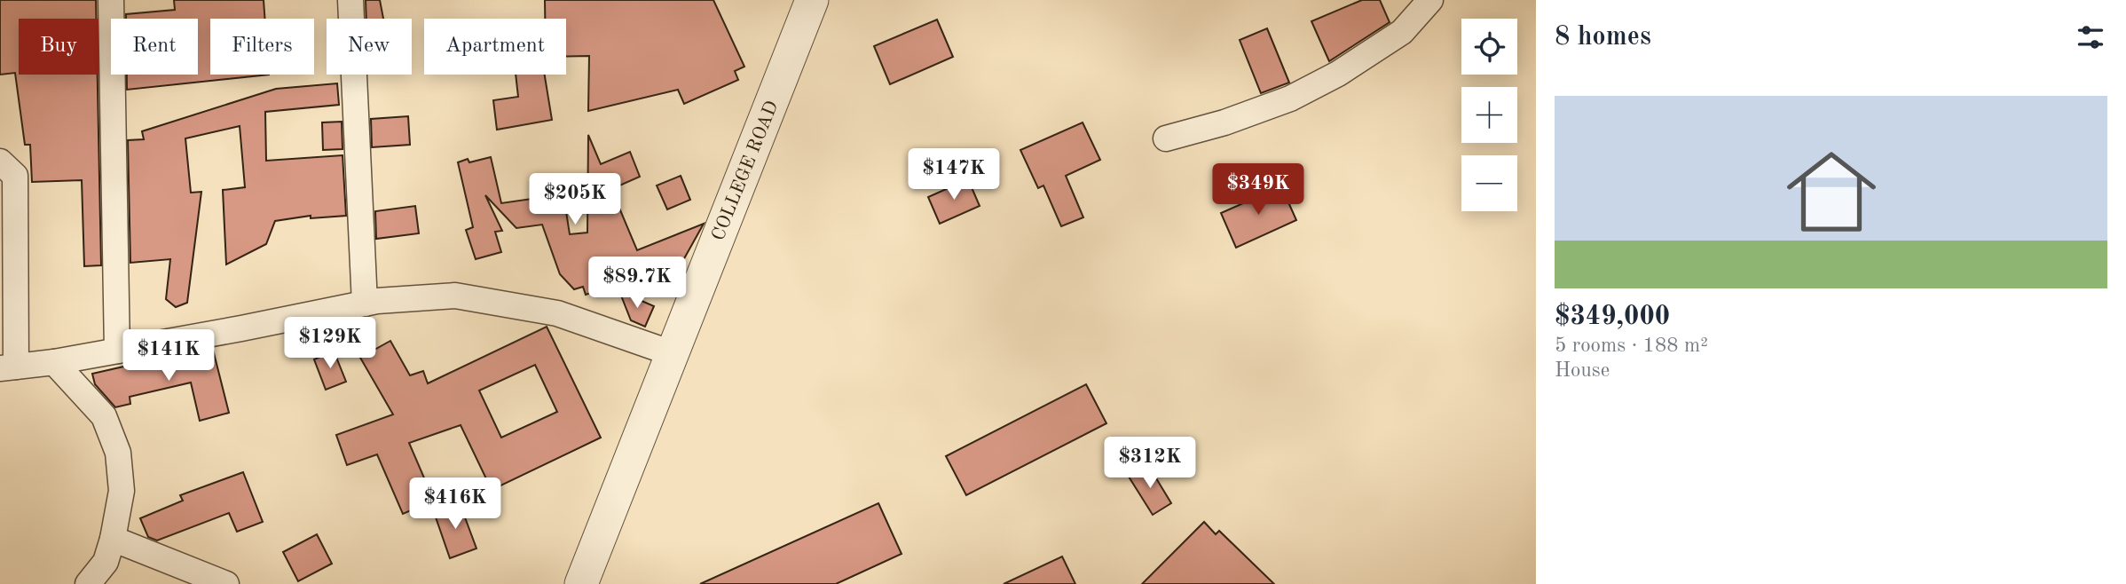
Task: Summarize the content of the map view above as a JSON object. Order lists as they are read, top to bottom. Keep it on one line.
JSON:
{"streets":{"street":["COLLEGE ROAD"]},"page":{"heading":"8 homes","map_buttons":["+","−"],"chip":["Buy","Rent","Filters","New","Apartment"],"list":[{"name":"$349,000","note":"5 rooms · 188 m² · House"}],"price":["$147K","$349K","$205K","$89.7K","$129K","$141K","$312K","$416K"]}}
